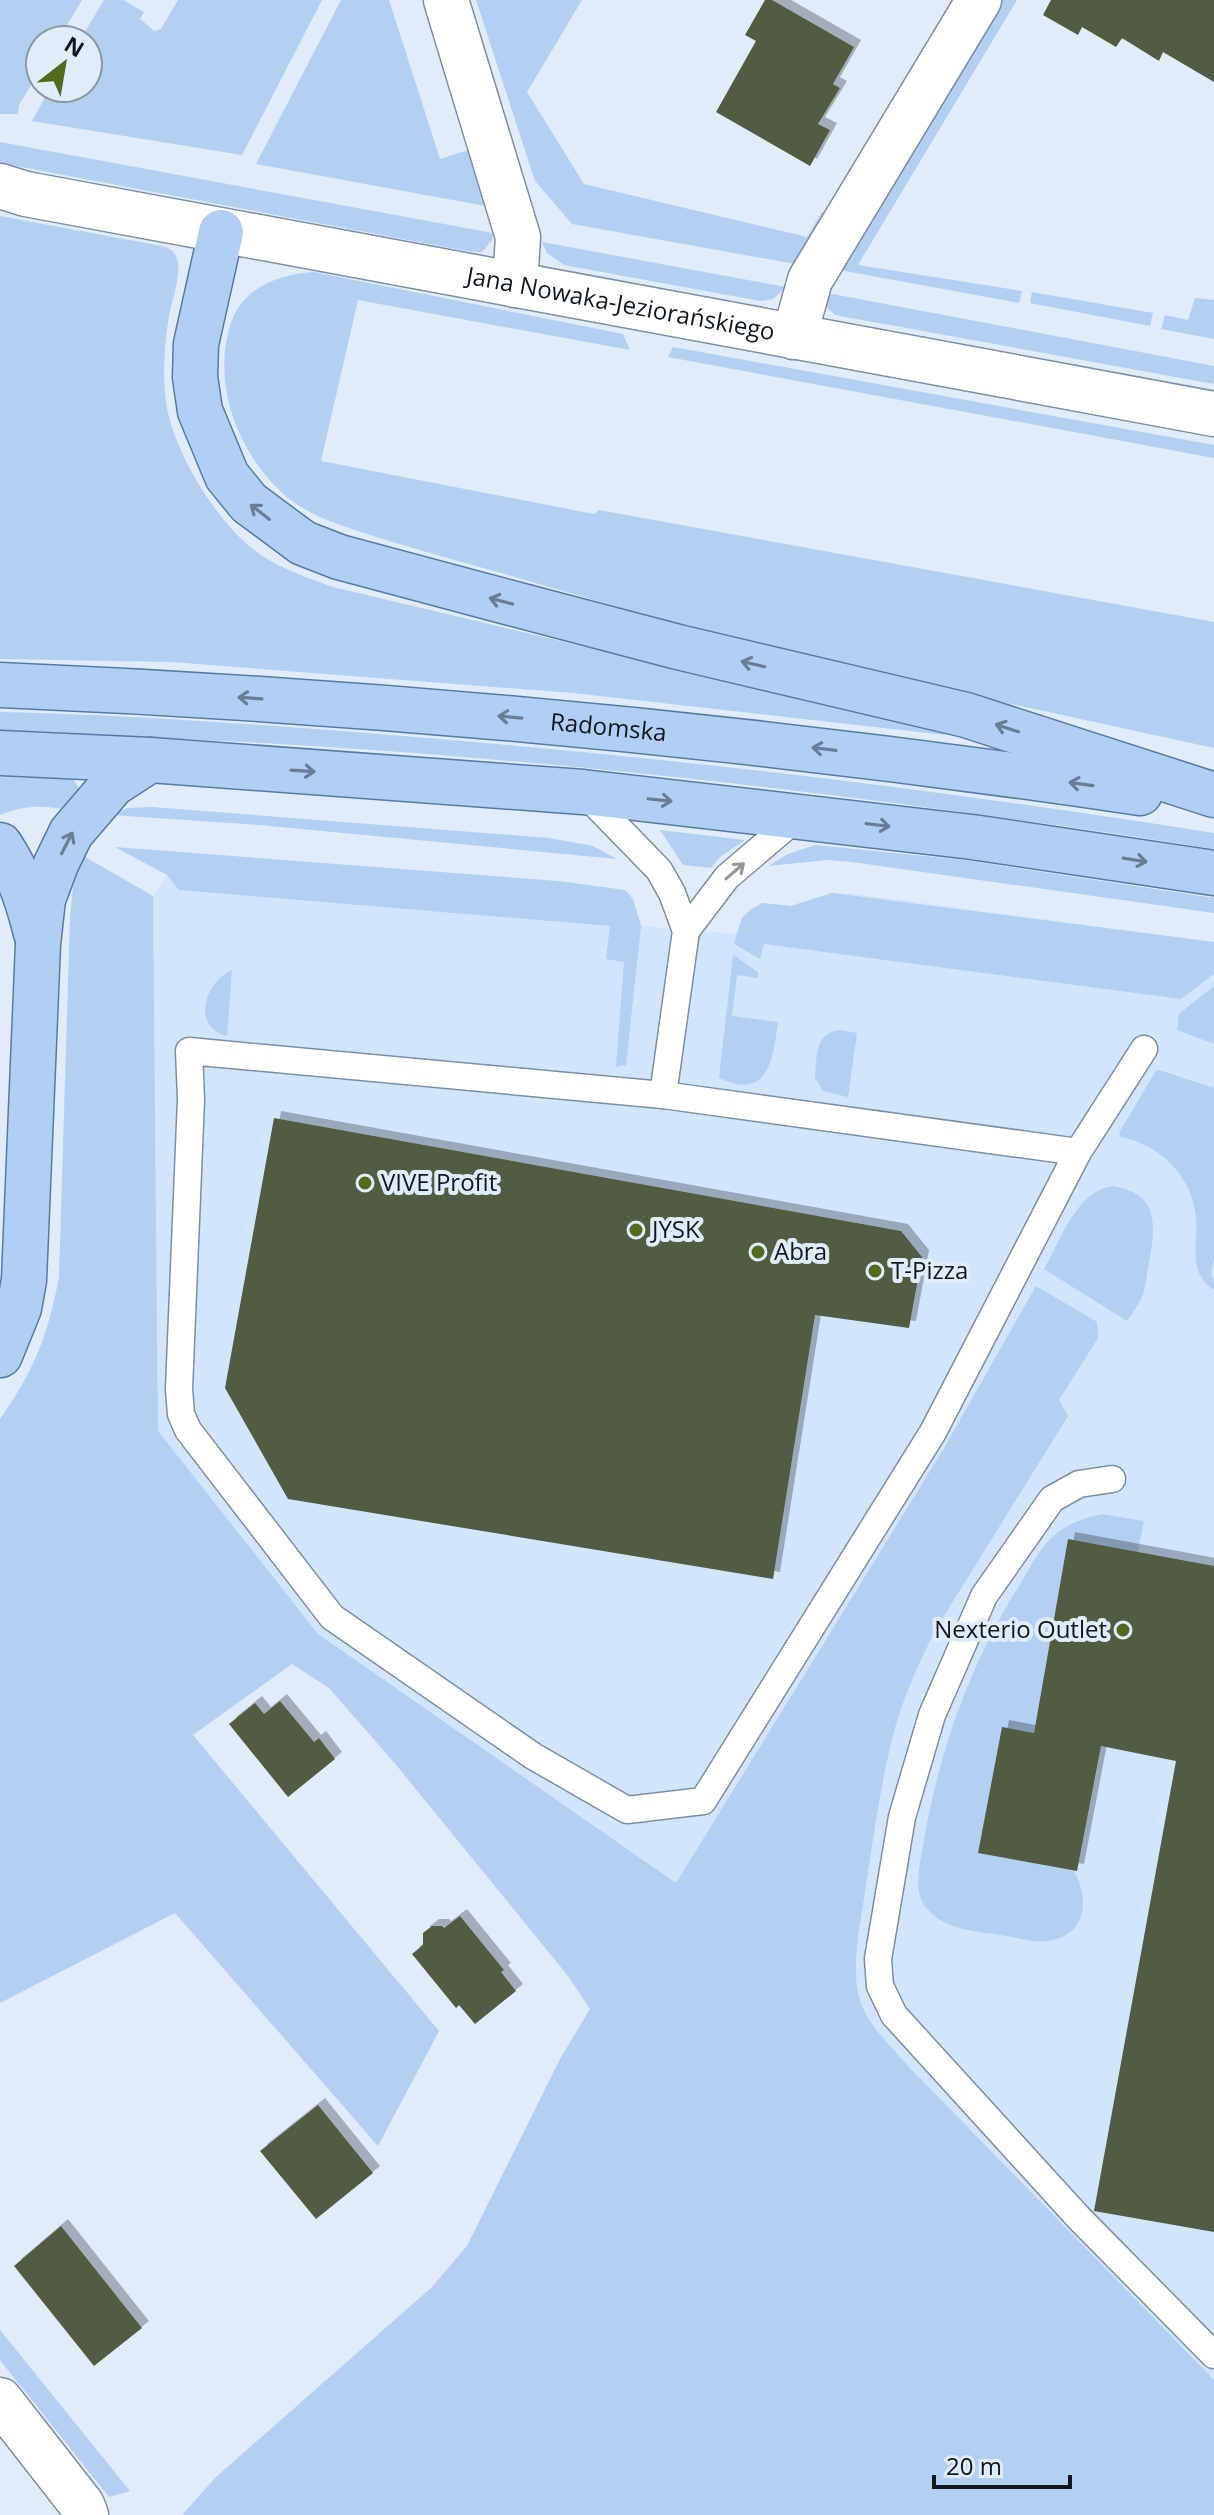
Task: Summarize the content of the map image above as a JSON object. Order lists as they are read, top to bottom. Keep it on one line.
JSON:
{"streets":{"main road":["Radomska"],"street":["Jana Nowaka-Jeziorańskiego"]},"places":["VIVE Profit","JYSK","Abra","T-Pizza","Nexterio Outlet"],"scale_bar":"20 m","north":"top right"}
